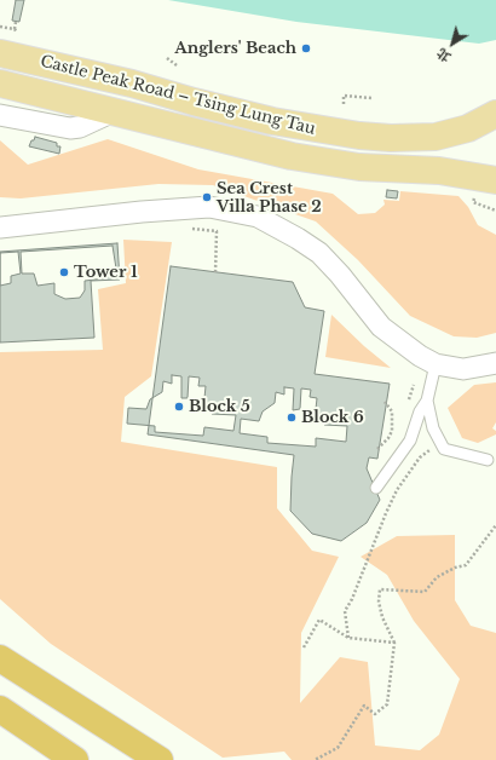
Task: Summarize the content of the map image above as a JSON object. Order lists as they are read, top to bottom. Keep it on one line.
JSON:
{"streets":{"main road":["Castle Peak Road – Tsing Lung Tau"]},"places":["Anglers' Beach","Sea Crest Villa Phase 2","Tower 1","Block 5","Block 6"],"north":"bottom left"}
